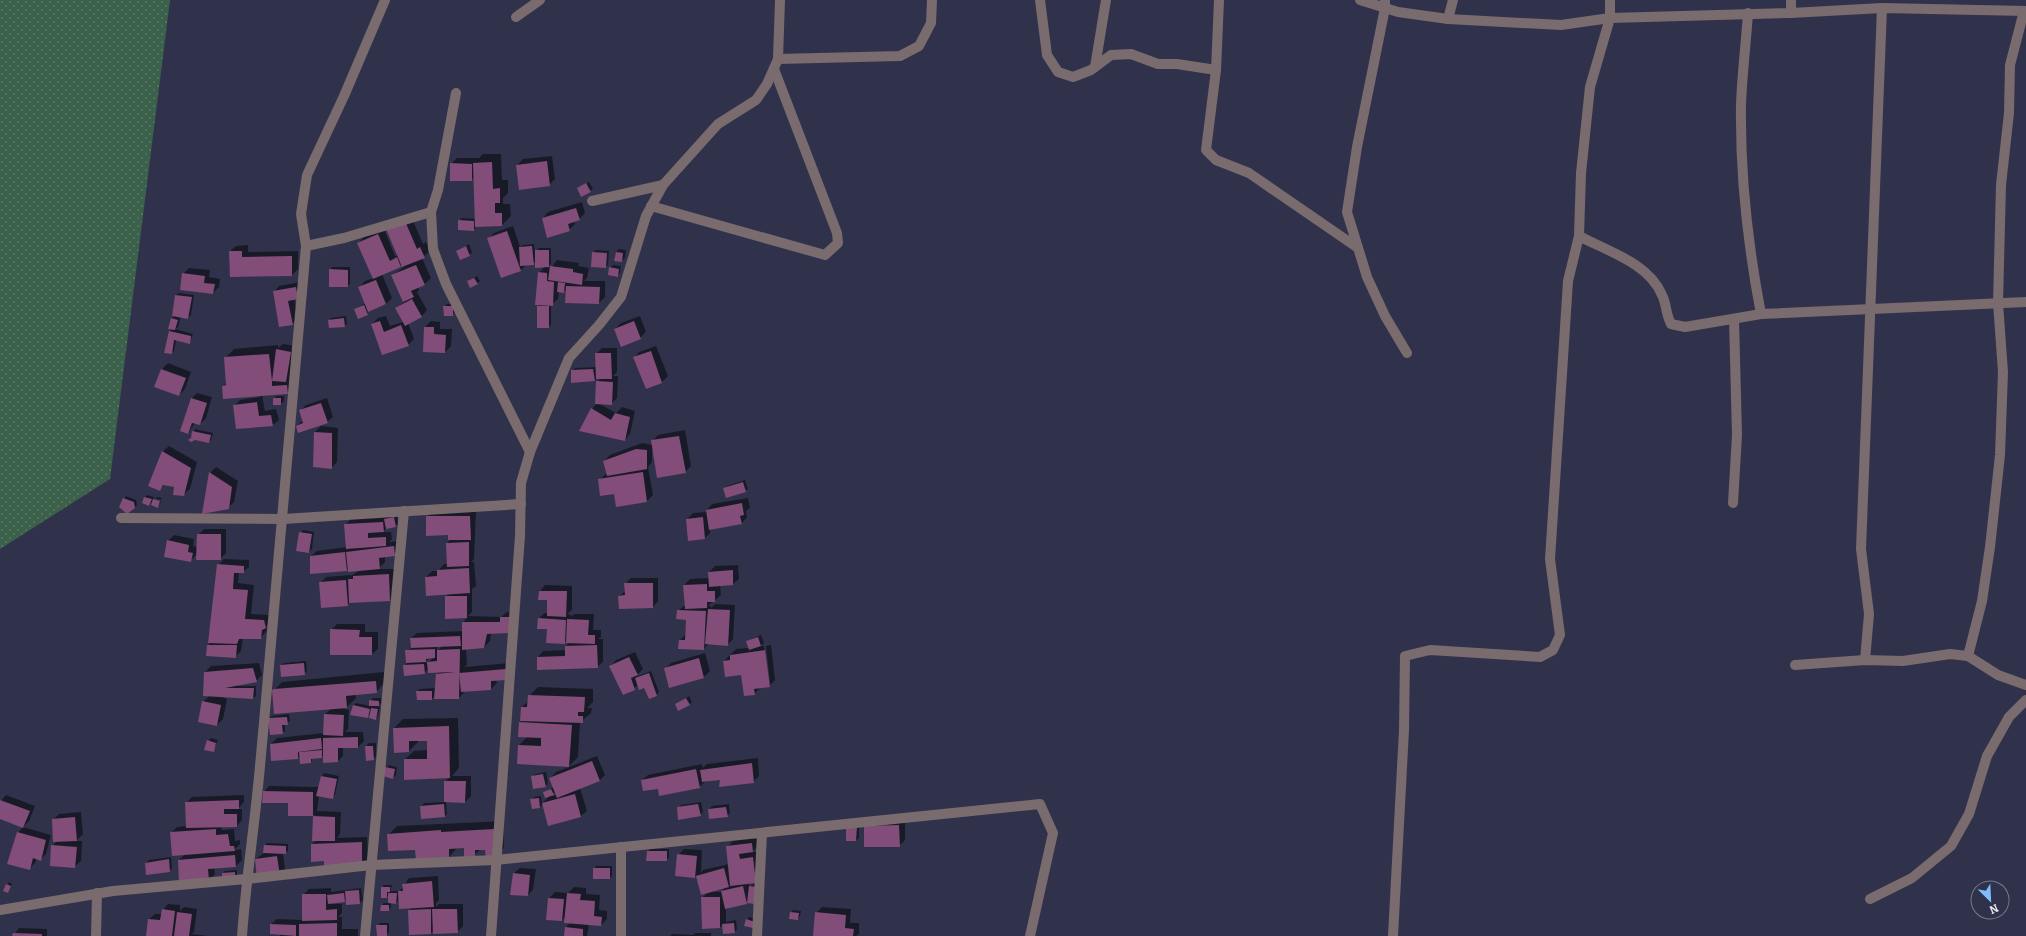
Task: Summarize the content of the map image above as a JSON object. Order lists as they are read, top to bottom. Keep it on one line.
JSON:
{"north":"bottom right"}
